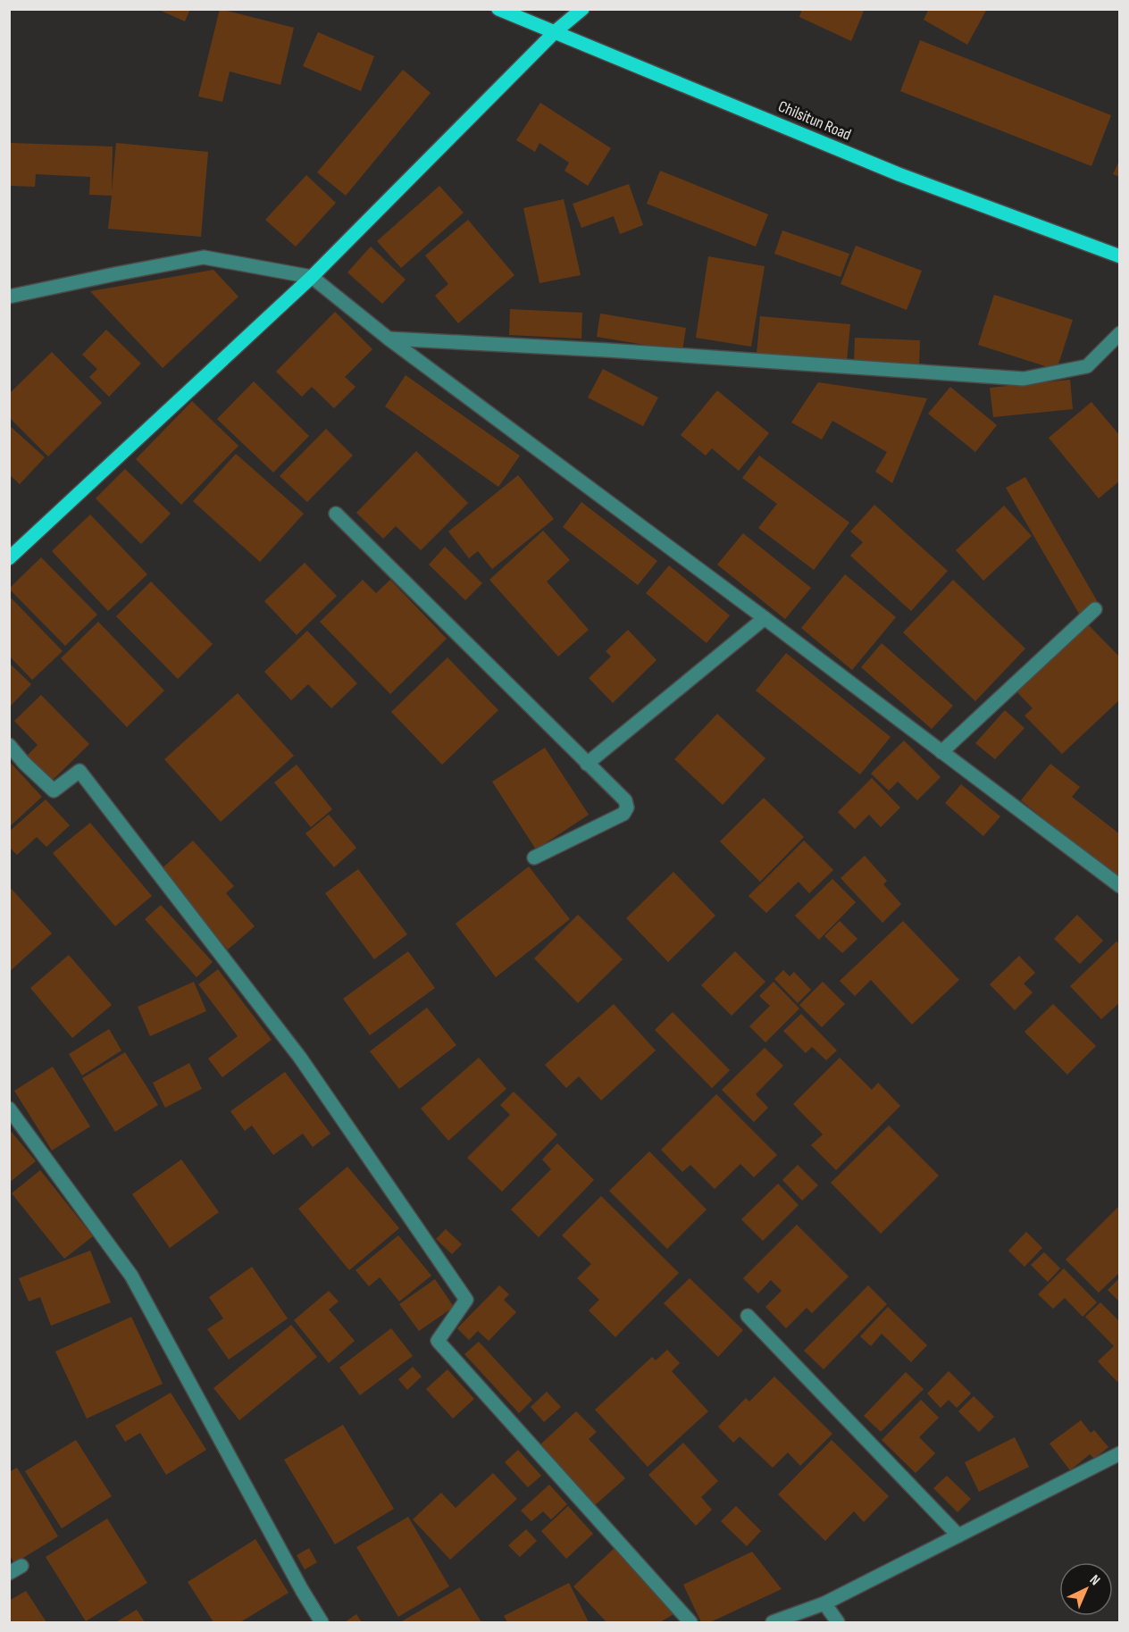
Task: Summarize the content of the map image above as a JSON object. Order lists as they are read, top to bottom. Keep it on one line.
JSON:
{"streets":{"main road":["Chilsitun Road"]},"north":"top right"}
